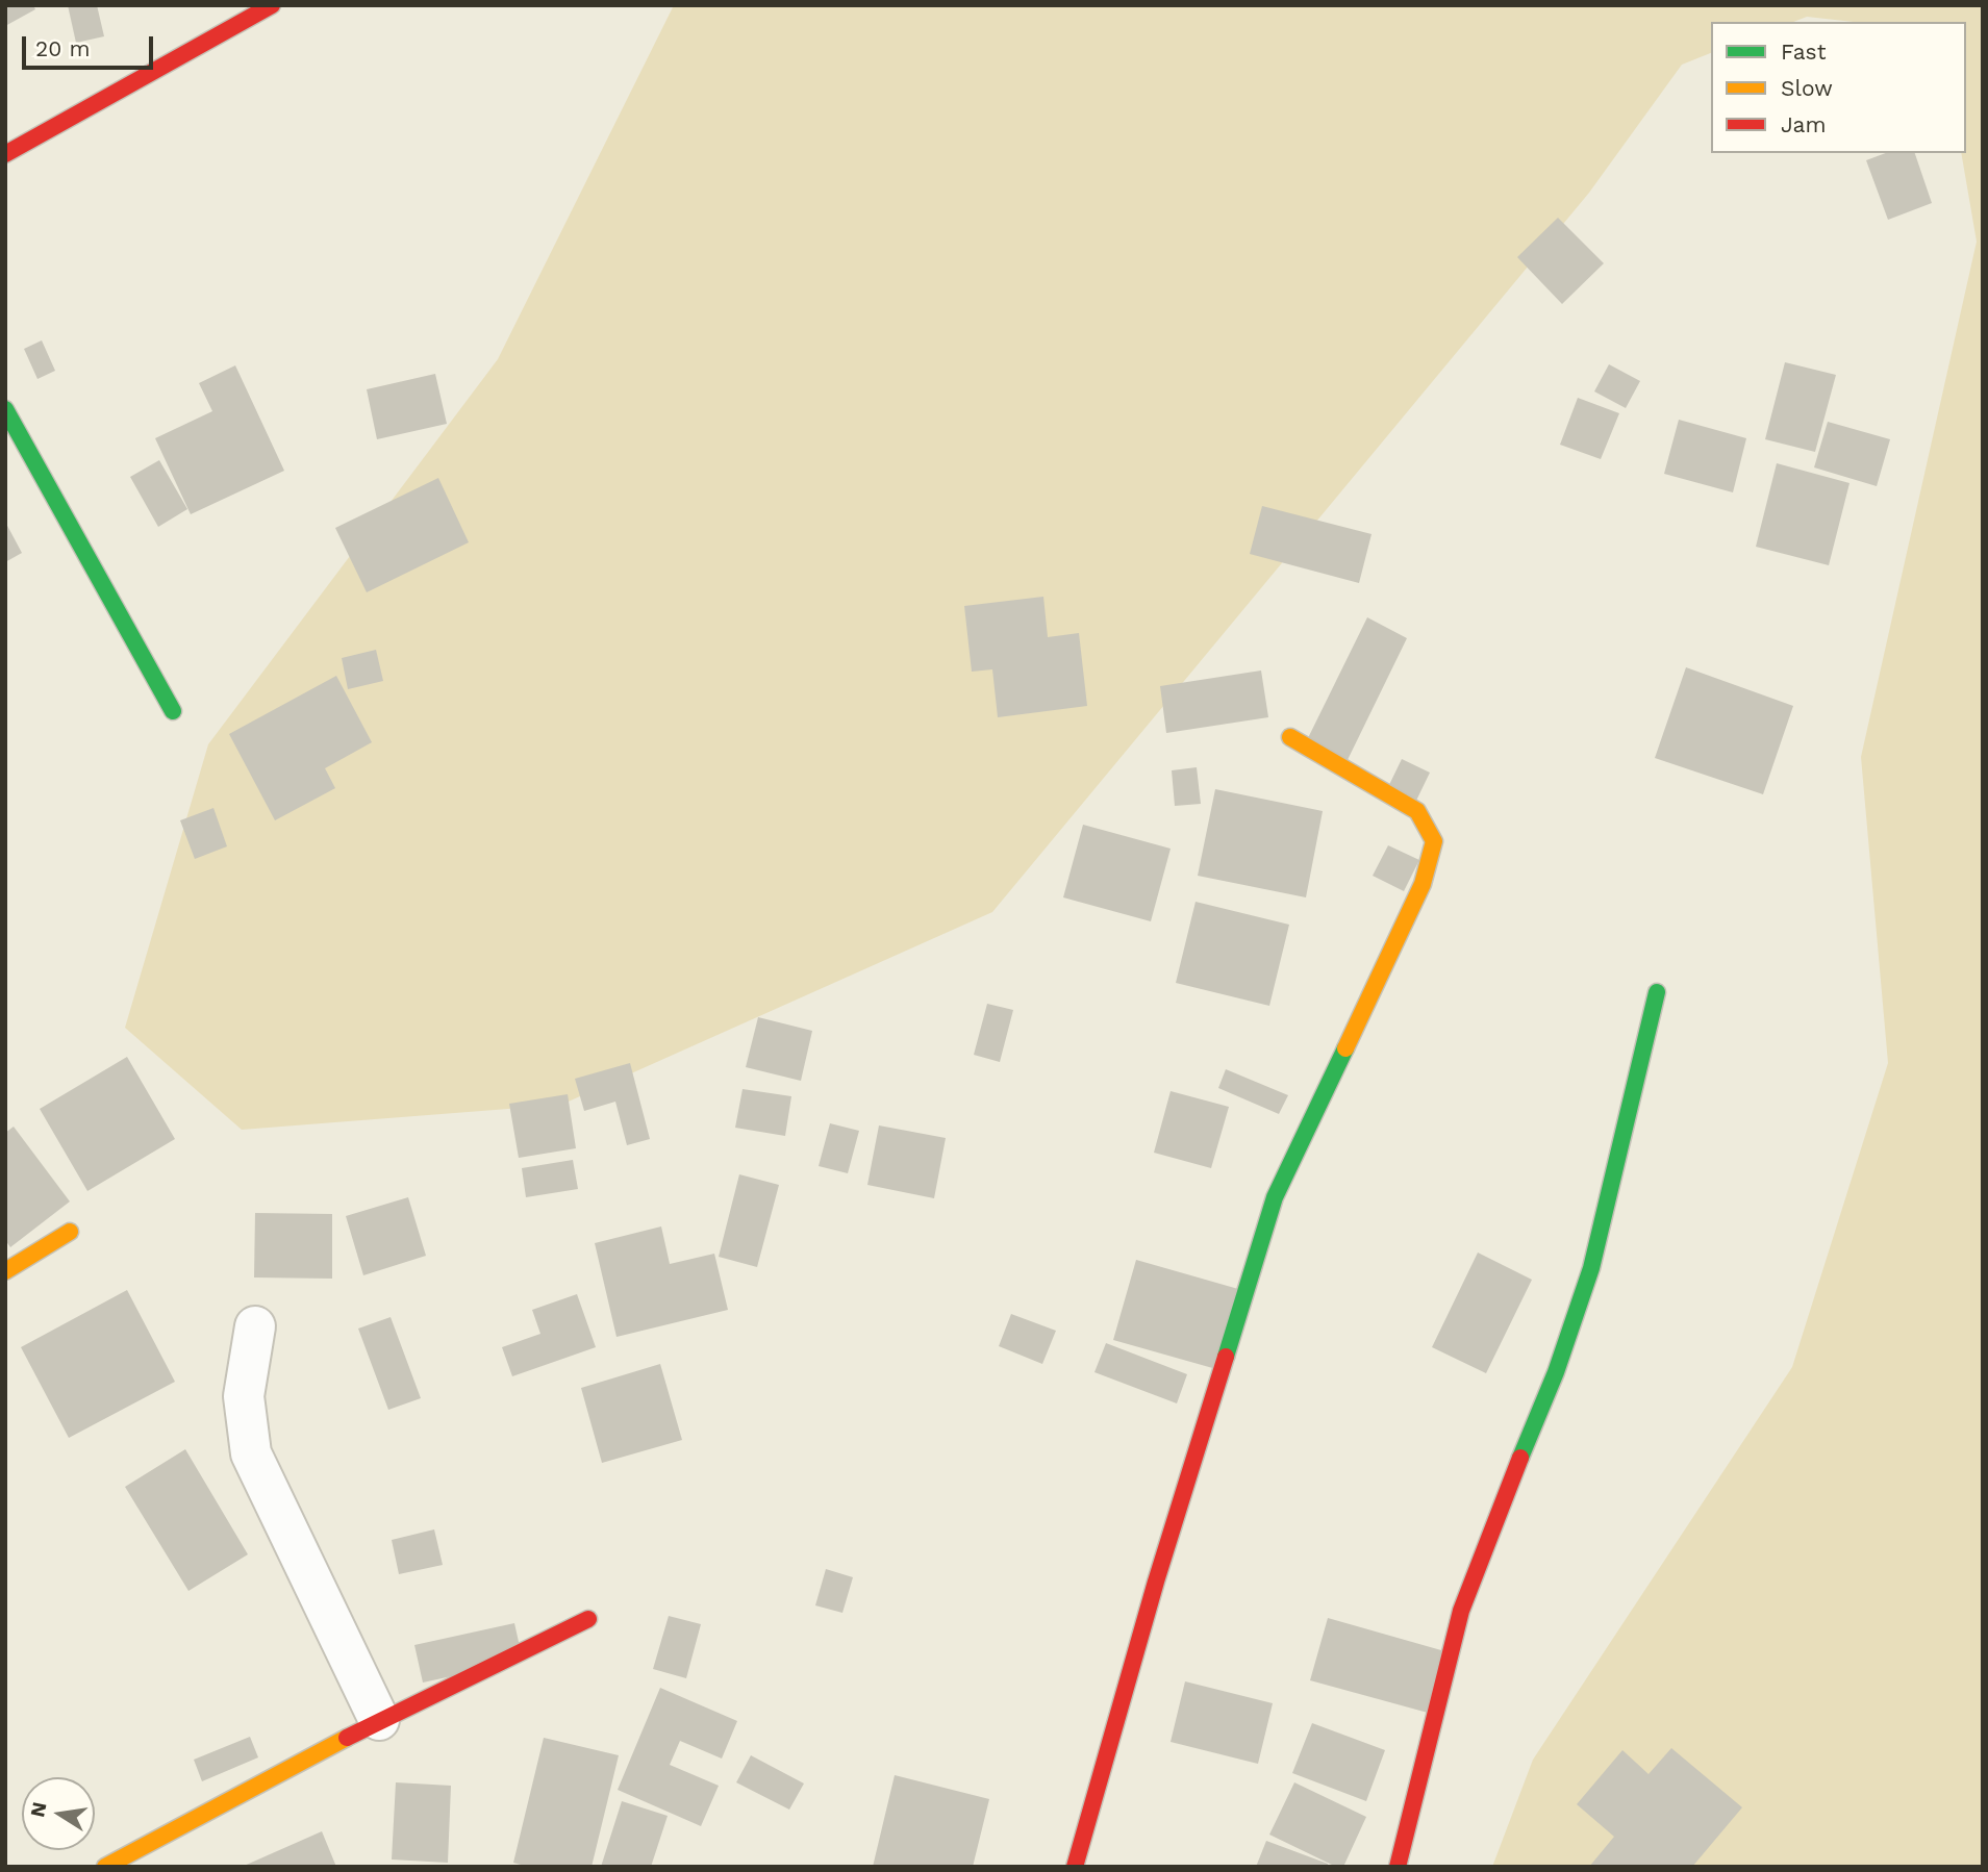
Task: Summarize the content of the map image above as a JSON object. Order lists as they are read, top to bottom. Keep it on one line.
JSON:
{"legend":["Fast","Slow","Jam"],"scale_bar":"20 m","north":"left"}
